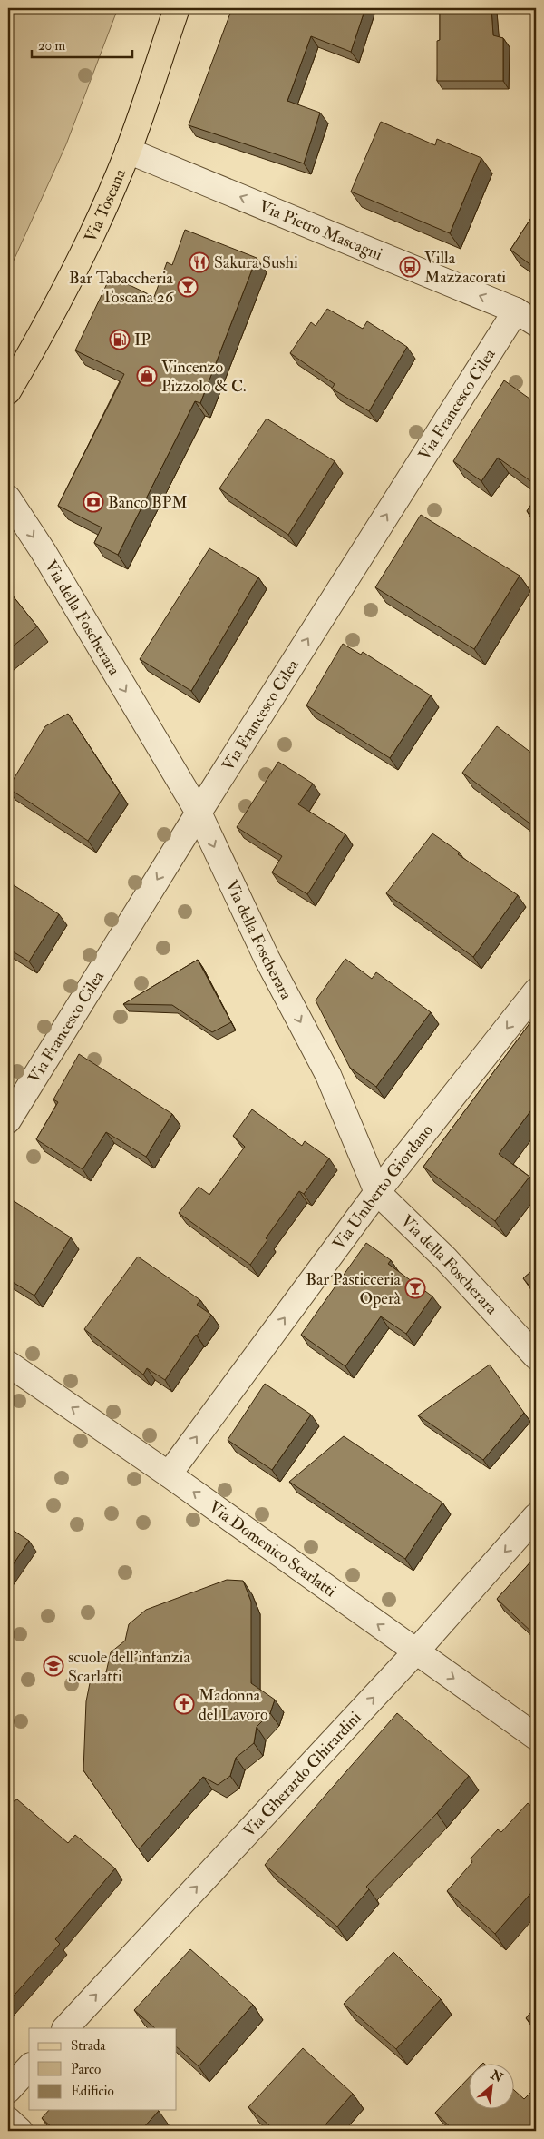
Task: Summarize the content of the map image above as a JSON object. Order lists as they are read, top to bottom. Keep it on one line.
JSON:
{"streets":{"main road":["Via Toscana"],"street":["Via Pietro Mascagni","Via Francesco Cilea","Via della Foscherara","Via Umberto Giordano","Via Domenico Scarlatti","Via Gherardo Ghirardini"]},"crossings":[["Via Toscana","Via Pietro Mascagni"],["Via Pietro Mascagni","Via Francesco Cilea"],["Via Francesco Cilea","Via della Foscherara"],["Via della Foscherara","Via Umberto Giordano"],["Via Umberto Giordano","Via Domenico Scarlatti"],["Via Domenico Scarlatti","Via Gherardo Ghirardini"]],"one_way":["Via Pietro Mascagni","Via della Foscherara"],"places":{"restaurant":["Sakura Sushi"],"bus stop":["Villa Mazzacorati"],"bar":["Bar Tabaccheria Toscana 26","Bar Pasticceria Operà"],"fuel station":["IP"],"shop":["Vincenzo Pizzolo & C."],"bank":["Banco BPM"],"school or university":["scuole dell'infanzia Scarlatti"],"church":["Madonna del Lavoro"]},"legend":["Strada","Parco","Edificio"],"scale_bar":"20 m","north":"top right"}
